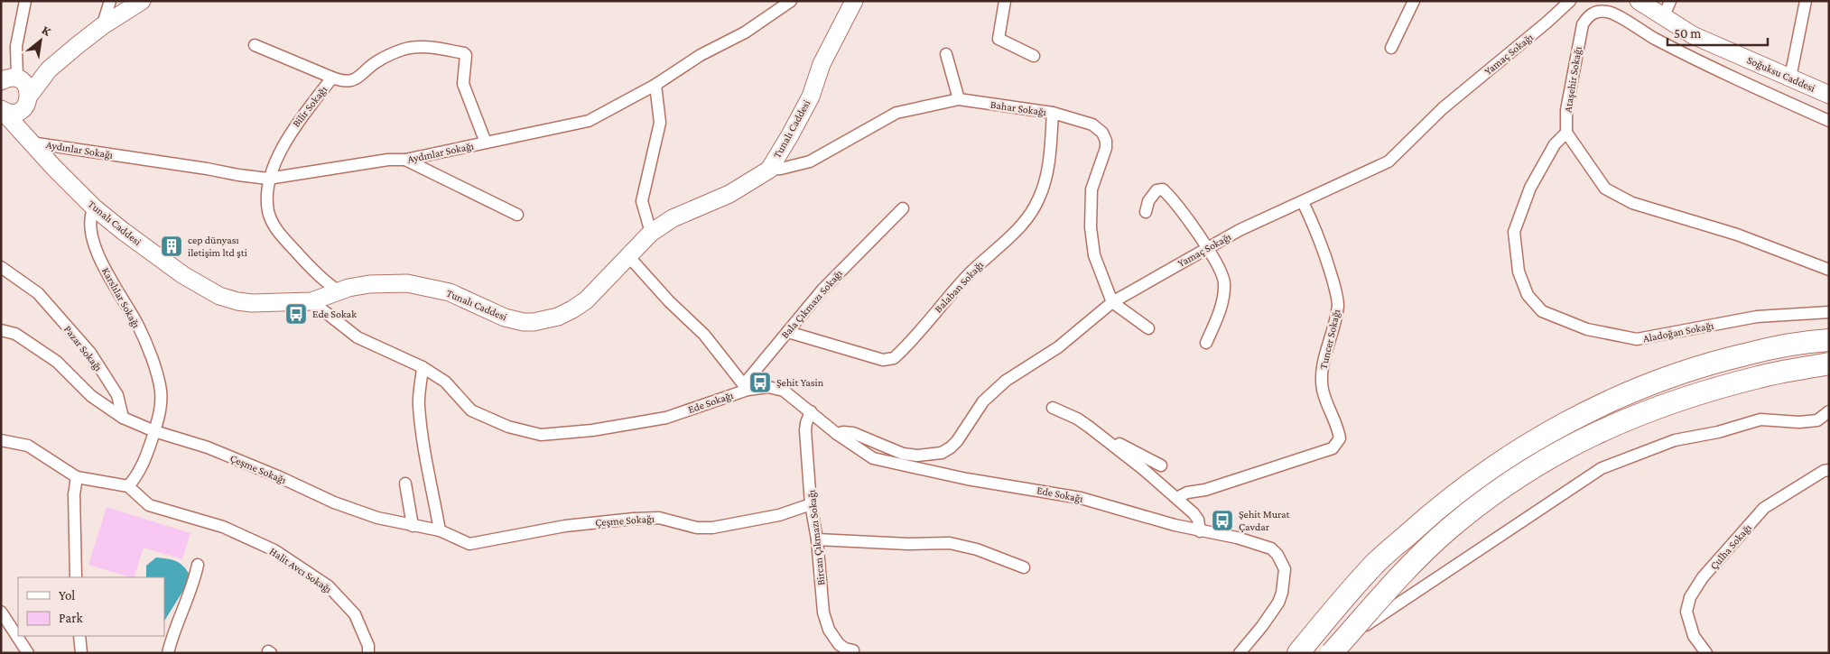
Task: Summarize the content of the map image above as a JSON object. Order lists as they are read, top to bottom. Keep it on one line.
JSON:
{"streets":{"main road":["Soğuksu Caddesi","Tunalı Caddesi"],"street":["Yamaç Sokağı","Ataşehir Sokağı","Bilir Sokağı","Bahar Sokağı","Aydınlar Sokağı","Balaban Sokağı","Karslılar Sokağı","Bala Çıkmazı Sokağı","Aladoğan Sokağı","Tuncer Sokağı","Pazar Sokağı","Ede Sokağı","Çeşme Sokağı","Bircan Çıkmazı Sokağı","Çulha Sokağı","Halit Avcı Sokağı"]},"crossings":[["Yamaç Sokağı","Bahar Sokağı"],["Yamaç Sokağı","Tuncer Sokağı"],["Yamaç Sokağı","Ede Sokağı"],["Ataşehir Sokağı","Aladoğan Sokağı"],["Bilir Sokağı","Aydınlar Sokağı"],["Bahar Sokağı","Tunalı Caddesi"],["Bahar Sokağı","Balaban Sokağı"],["Tunalı Caddesi","Aydınlar Sokağı"],["Tunalı Caddesi","Karslılar Sokağı"],["Tunalı Caddesi","Ede Sokağı"],["Balaban Sokağı","Bala Çıkmazı Sokağı"],["Karslılar Sokağı","Çeşme Sokağı"],["Karslılar Sokağı","Halit Avcı Sokağı"],["Bala Çıkmazı Sokağı","Ede Sokağı"],["Ede Sokağı","Bircan Çıkmazı Sokağı"],["Çeşme Sokağı","Bircan Çıkmazı Sokağı"]],"places":{"building":["cep dünyası iletişim ltd şti"],"bus stop":["Ede Sokak","Şehit Yasin","Şehit Murat Çavdar"]},"legend":["Yol","Park"],"scale_bar":"50 m","north":"top right"}
